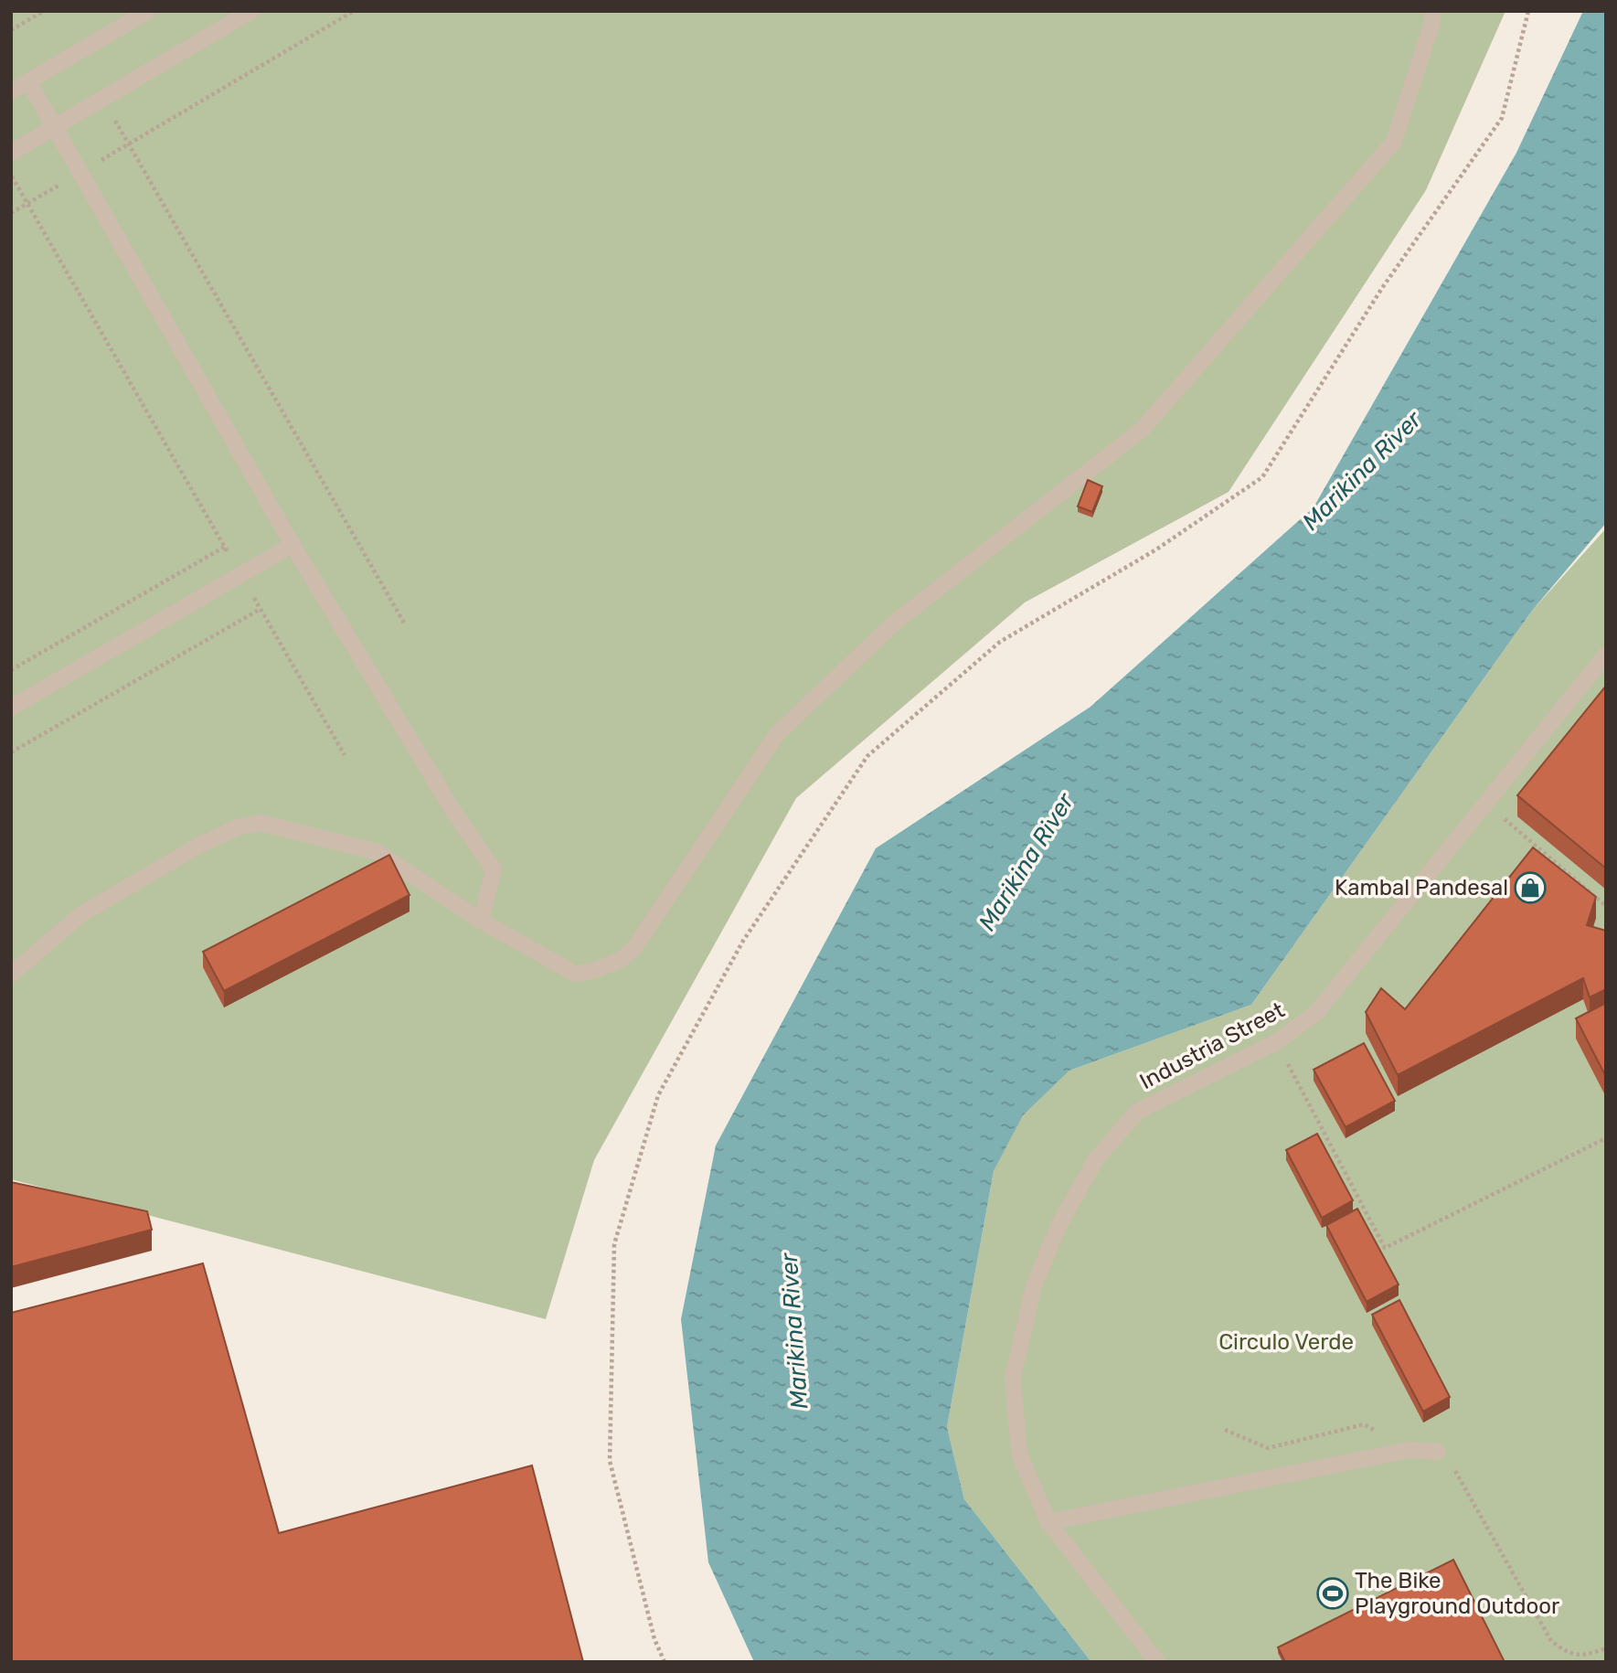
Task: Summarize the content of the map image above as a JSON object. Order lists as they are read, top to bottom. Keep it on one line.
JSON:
{"streets":{"street":["Industria Street"]},"water":["Marikina River"],"parks":["Circulo Verde"],"places":{"shop":["Kambal Pandesal"],"sports":["The Bike Playground Outdoor"]}}
